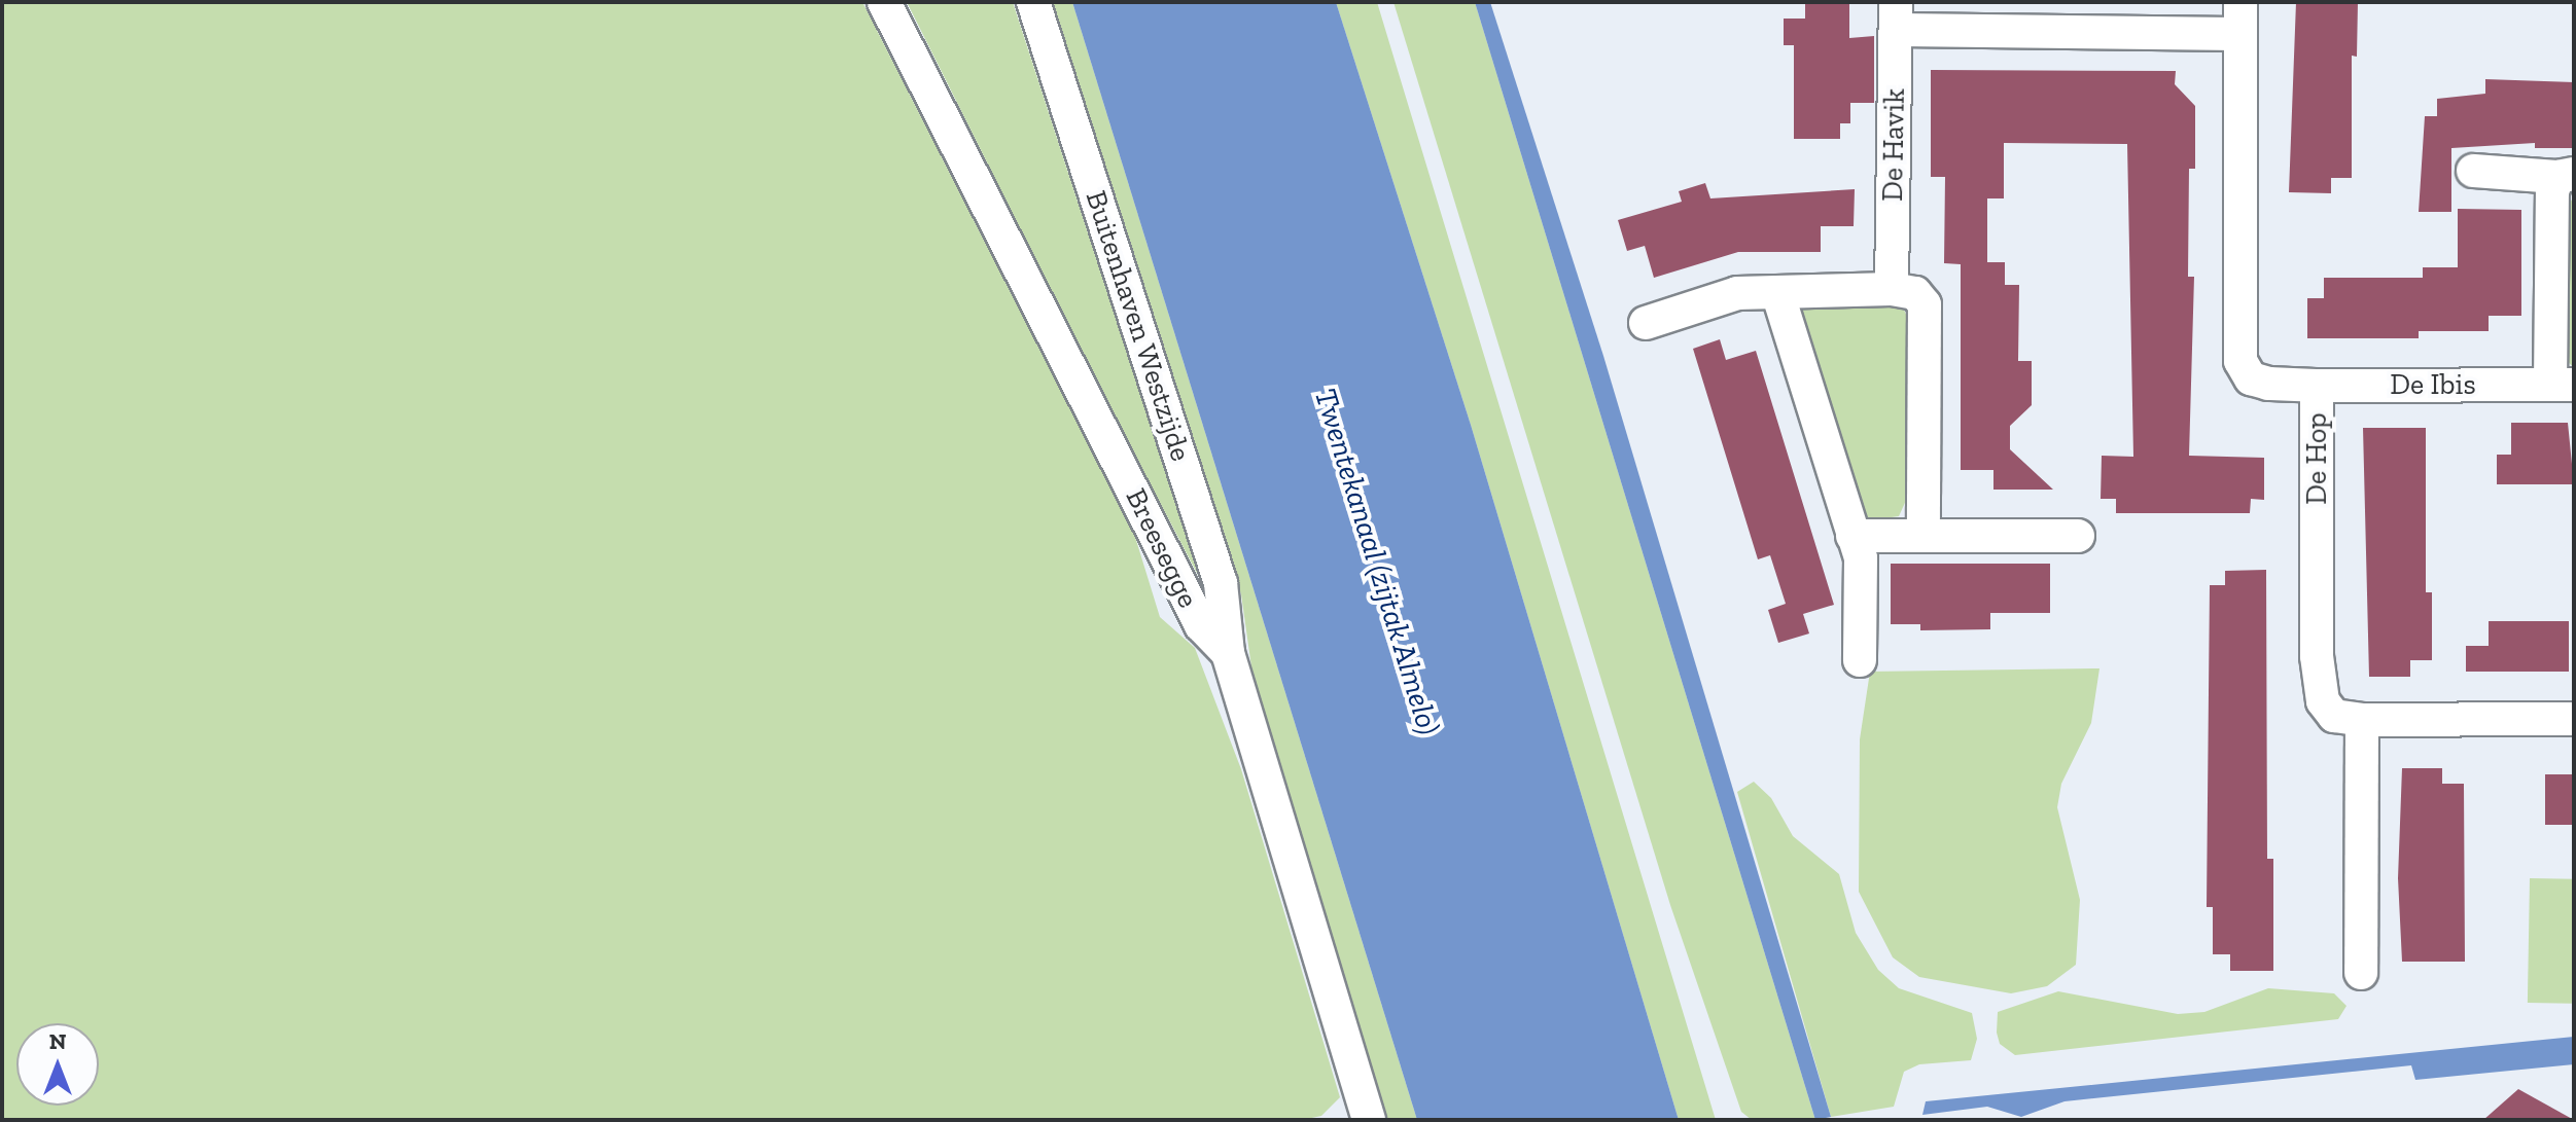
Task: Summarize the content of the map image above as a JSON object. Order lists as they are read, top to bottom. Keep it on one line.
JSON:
{"streets":{"street":["De Havik","Buitenhaven Westzijde","De Ibis","De Hop","Breesegge"]},"crossings":[["De Havik","De Hop"],["Buitenhaven Westzijde","Breesegge"],["De Ibis","De Hop"]],"water":["Twentekanaal (zijtak Almelo)"],"north":"top"}
